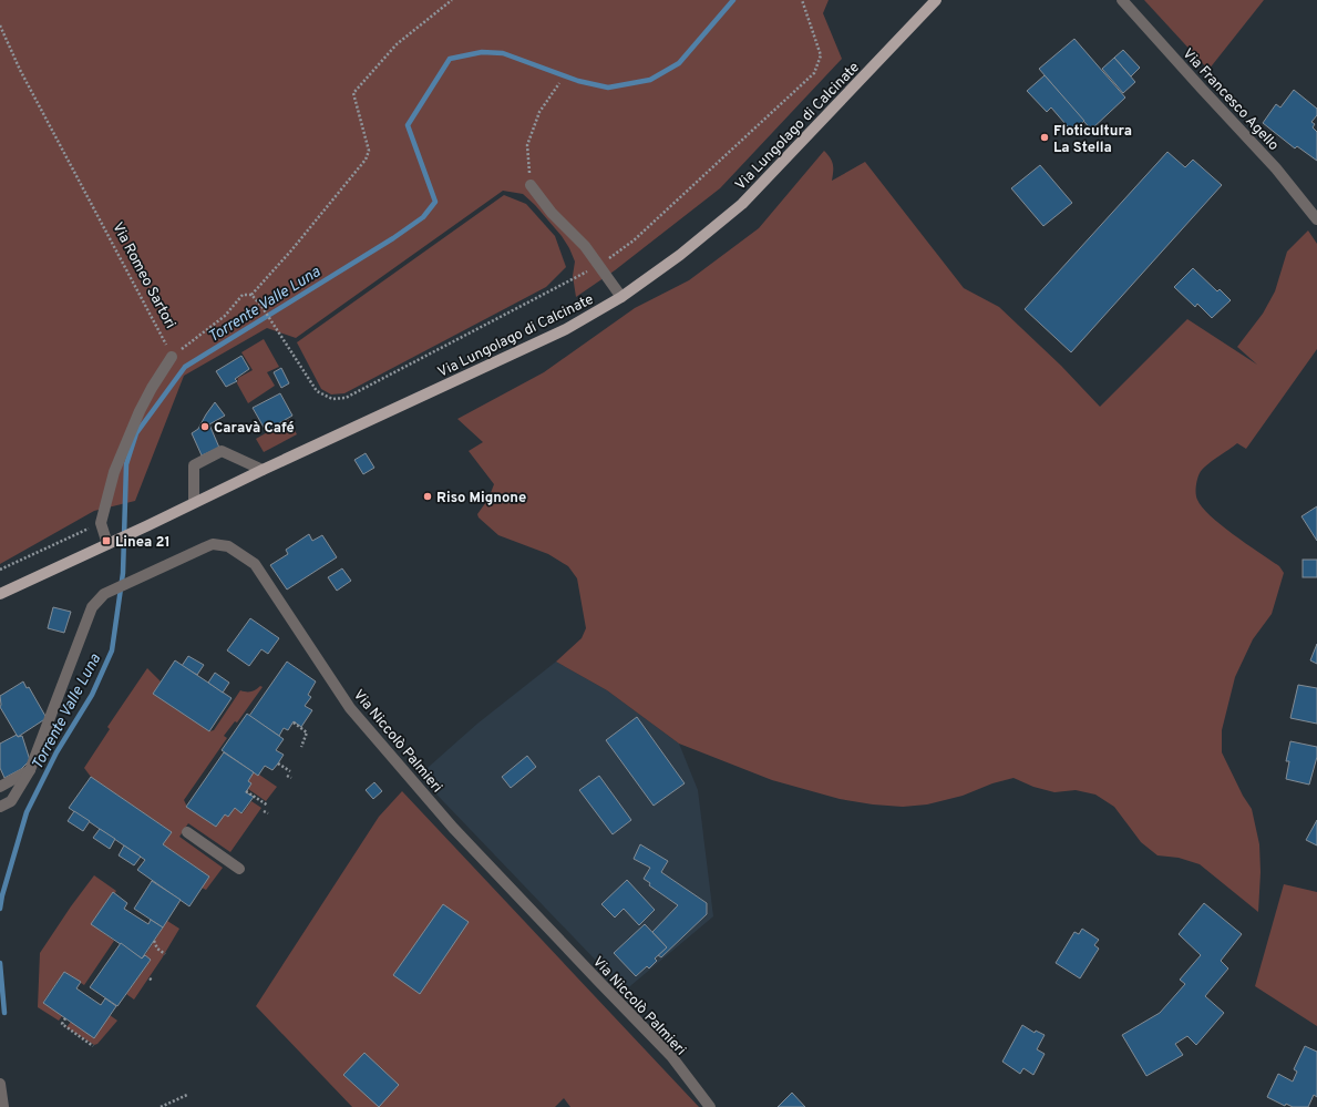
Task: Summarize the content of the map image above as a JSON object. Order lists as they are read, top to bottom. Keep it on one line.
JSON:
{"streets":{"main road":["Via Lungolago di Calcinate"],"street":["Via Francesco Agello","Via Niccolò Palmieri"],"path":["Via Romeo Sartori"]},"water":["Torrente Valle Luna"],"places":{"other":["Floticultura La Stella","Caravà Café","Riso Mignone"],"transit":["Linea 21"]}}
